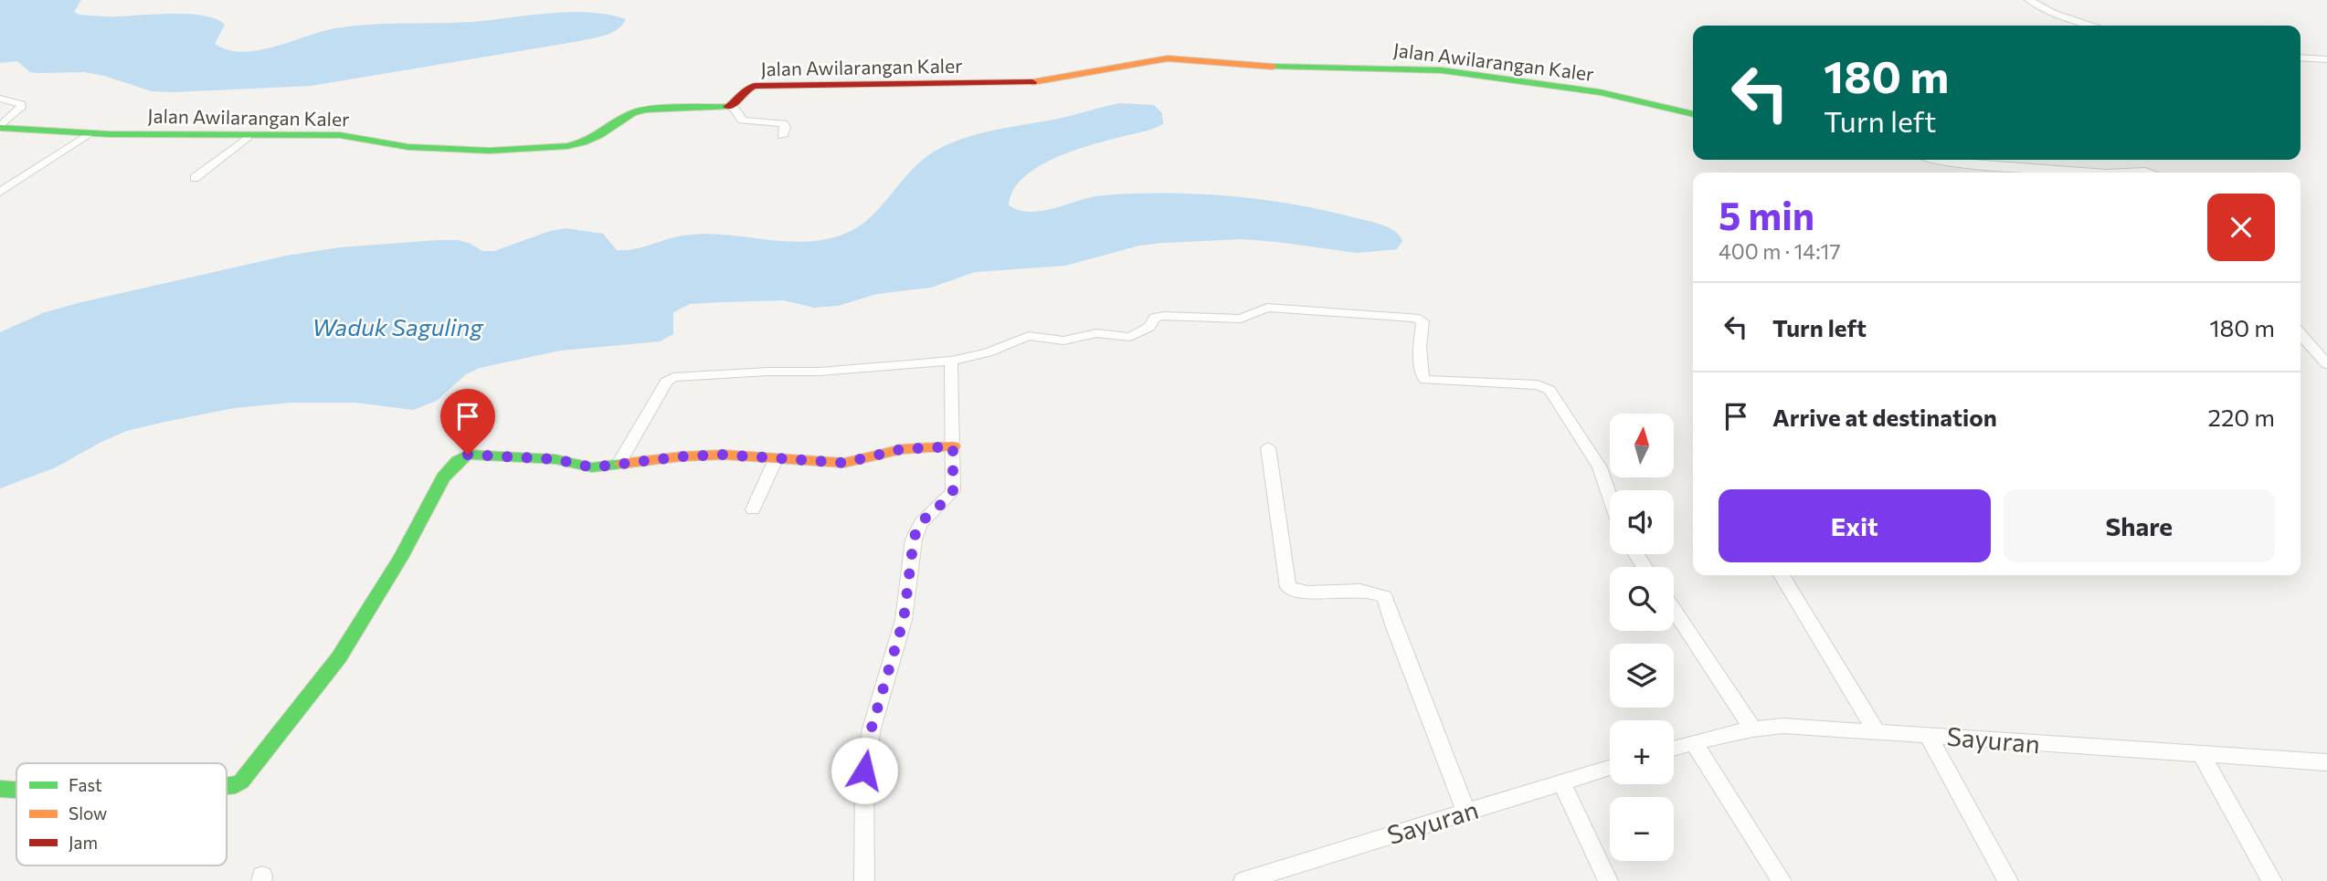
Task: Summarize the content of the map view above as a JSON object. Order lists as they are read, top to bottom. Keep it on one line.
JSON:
{"streets":{"street":["Jalan Awilarangan Kaler","Sayuran"]},"water":["Waduk Saguling"],"legend":["Fast","Slow","Jam"],"north":"top","page":{"turn":["180 m","Turn left"],"heading":["5 min","400 m · 14:17"],"list":[{"name":"Turn left","value":"180 m"},{"name":"Arrive at destination","value":"220 m"}],"map_buttons":["+","−"],"buttons":["Exit","Share"]}}
